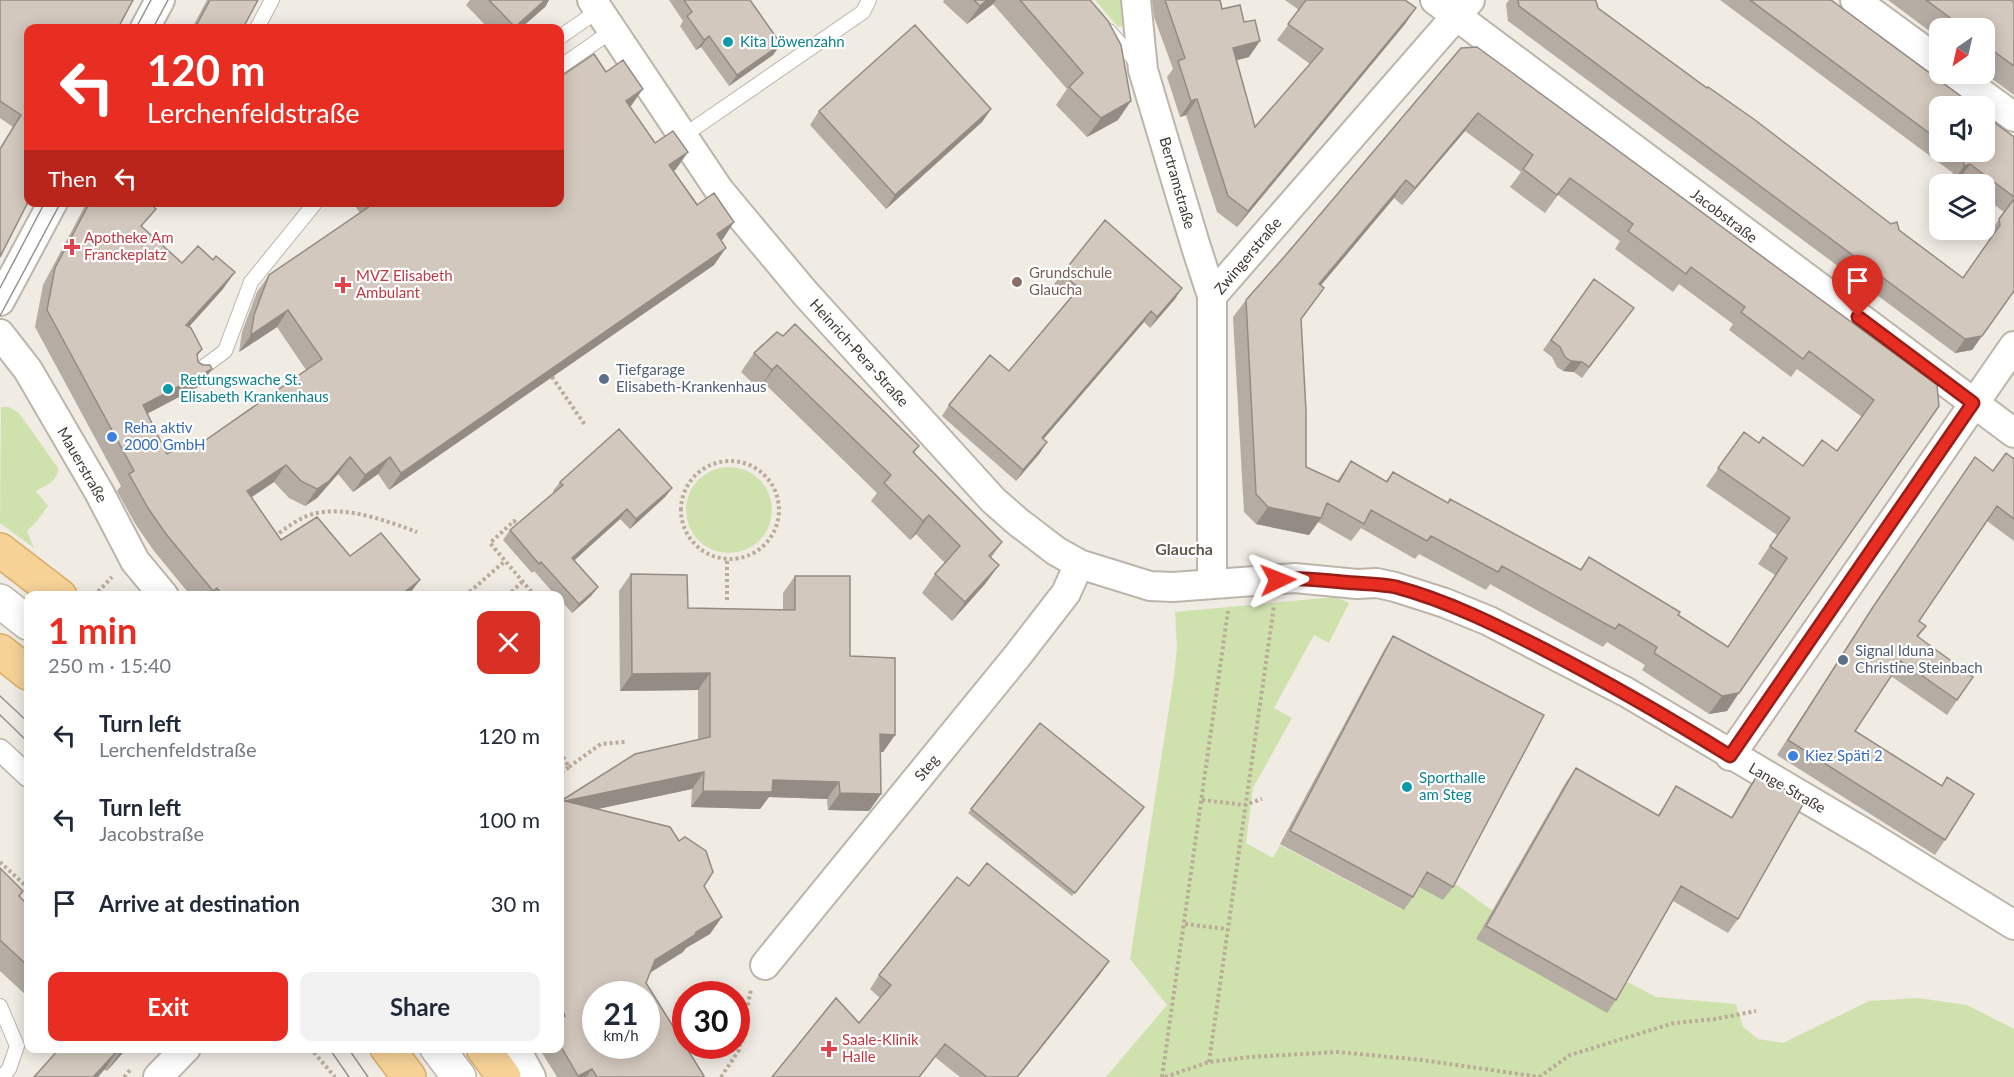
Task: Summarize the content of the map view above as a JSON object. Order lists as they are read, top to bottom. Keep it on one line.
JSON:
{"streets":{"street":["Bertramstraße","Jacobstraße","Zwingerstraße","Heinrich-Pera-Straße","Mauerstraße","Steg","Lange Straße"]},"crossings":[["Bertramstraße","Zwingerstraße"],["Jacobstraße","Zwingerstraße"],["Zwingerstraße","Heinrich-Pera-Straße"],["Zwingerstraße","Lange Straße"],["Heinrich-Pera-Straße","Steg"],["Heinrich-Pera-Straße","Lange Straße"]],"districts":["Glaucha"],"places":{"other":["Kita Löwenzahn","Grundschule Glaucha","Tiefgarage Elisabeth-Krankenhaus","Rettungswache St. Elisabeth Krankenhaus","Reha aktiv 2000 GmbH","Signal Iduna Christine Steinbach","Kiez Späti 2","Sporthalle am Steg"],"health":["Apotheke Am Franckeplatz","MVZ Elisabeth Ambulant","Saale-Klinik Halle"]},"north":"bottom left","page":{"turn":["120 m","Lerchenfeldstraße"],"then":"Then","heading":["1 min","250 m · 15:40"],"list":[{"name":"Turn left","note":"Lerchenfeldstraße","value":"120 m"},{"name":"Turn left","note":"Jacobstraße","value":"100 m"},{"name":"Arrive at destination","value":"30 m"}],"buttons":["Exit","Share"],"speed":"21 km/h","limit":"30"}}
